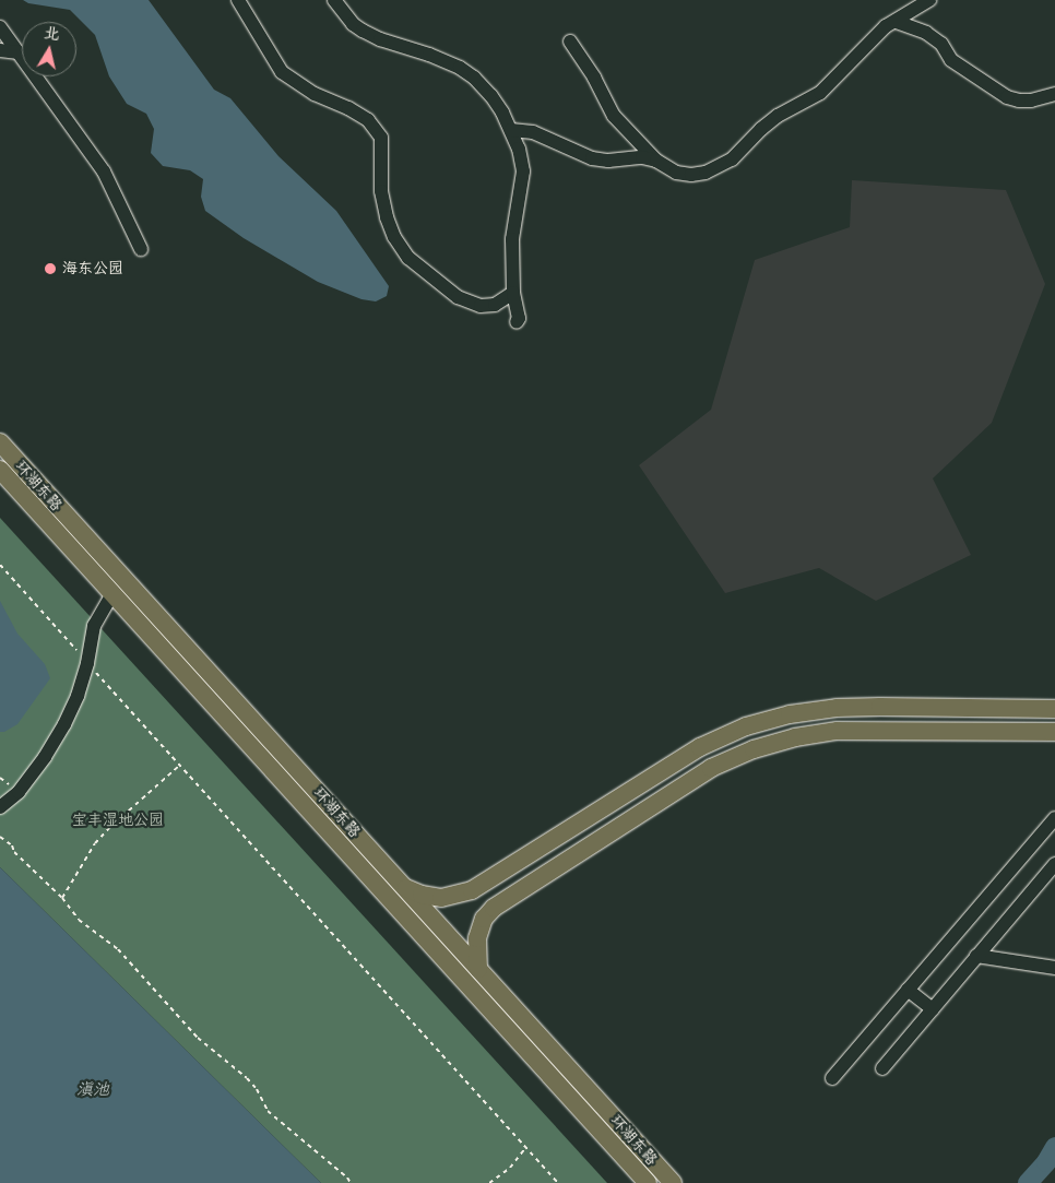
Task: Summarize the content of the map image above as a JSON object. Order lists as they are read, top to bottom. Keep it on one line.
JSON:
{"streets":{"main road":["环湖东路"]},"water":["滇池"],"parks":["宝丰湿地公园"],"places":["海东公园"],"north":"top"}
